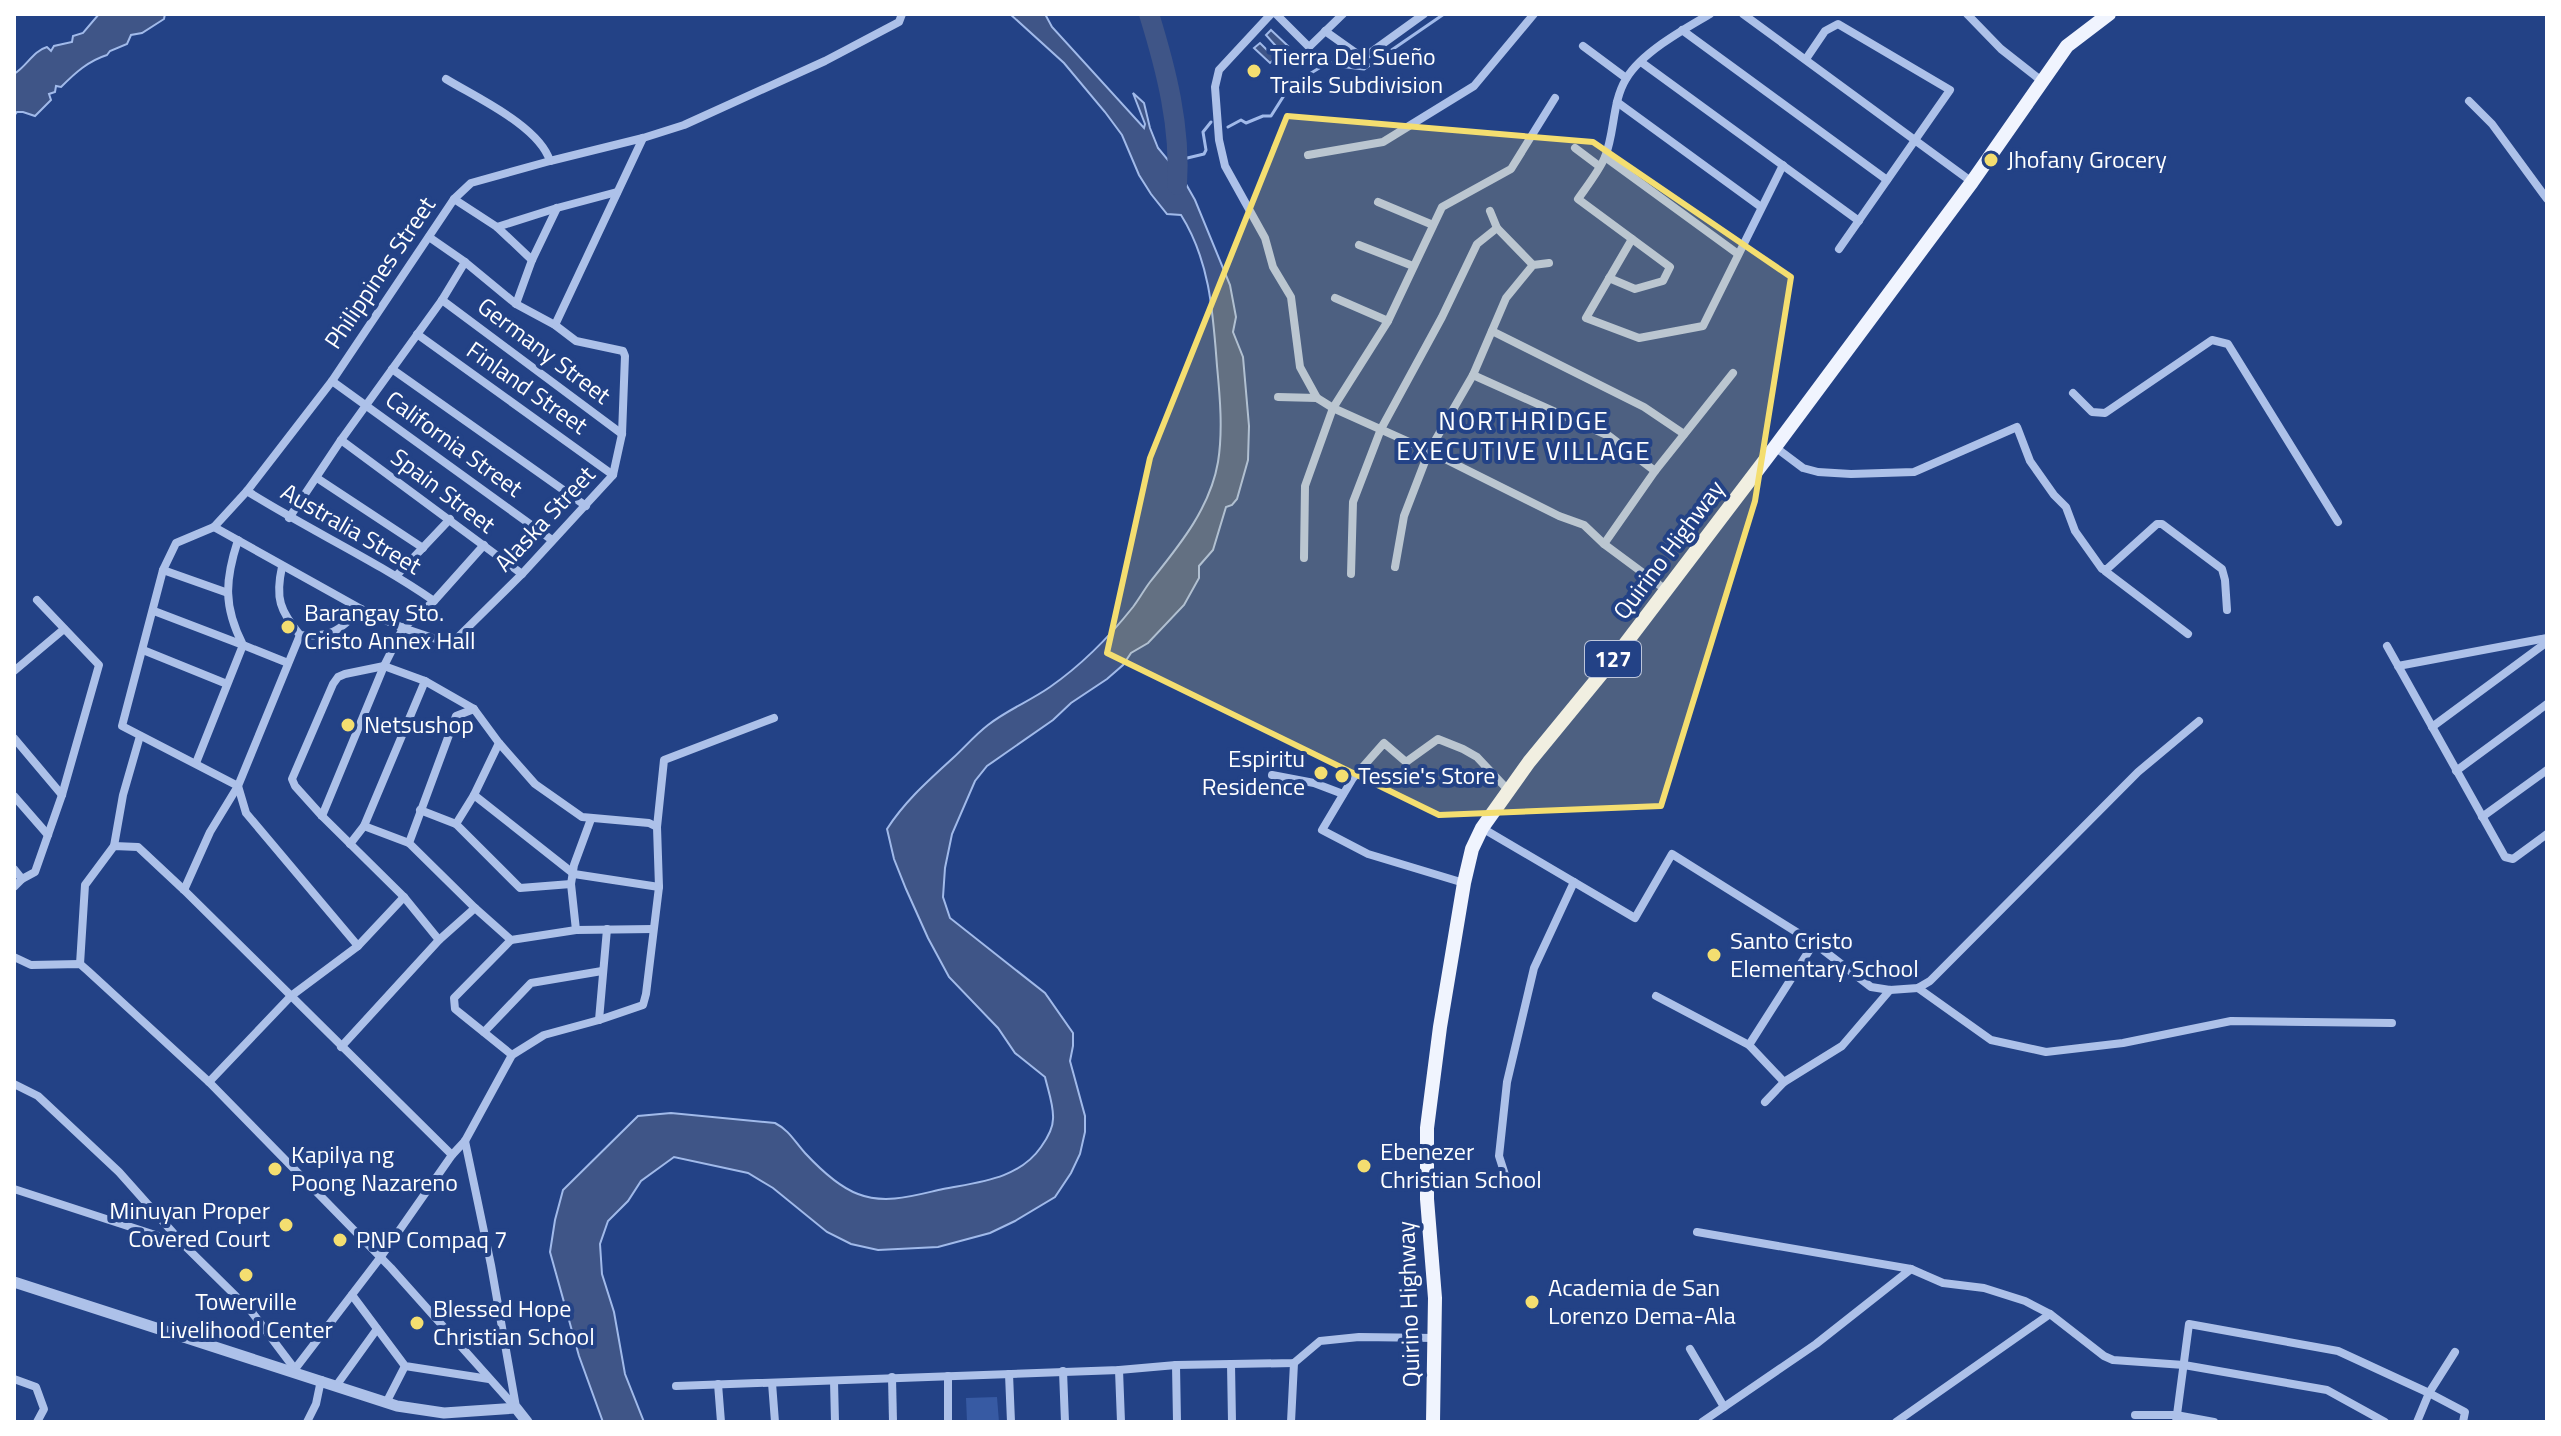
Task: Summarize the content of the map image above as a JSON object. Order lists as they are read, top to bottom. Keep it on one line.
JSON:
{"streets":{"main road":["Quirino Highway","127"],"street":["Philippines Street","Germany Street","Finland Street","California Street","Spain Street","Alaska Street","Australia Street"]},"crossings":[["Philippines Street","California Street"],["Philippines Street","Australia Street"],["Germany Street","Alaska Street"],["Finland Street","Alaska Street"],["California Street","Alaska Street"],["Spain Street","Alaska Street"]],"districts":["NORTHRIDGE EXECUTIVE VILLAGE"],"places":["Tierra Del Sueño Trails Subdivision","Jhofany Grocery","Barangay Sto. Cristo Annex Hall","Netsushop","Espiritu Residence","Tessie's Store","Santo Cristo Elementary School","Ebenezer Christian School","Kapilya ng Poong Nazareno","Minuyan Proper Covered Court","PNP Compaq 7","Towerville Livelihood Center","Academia de San Lorenzo Dema-Ala","Blessed Hope Christian School"]}
